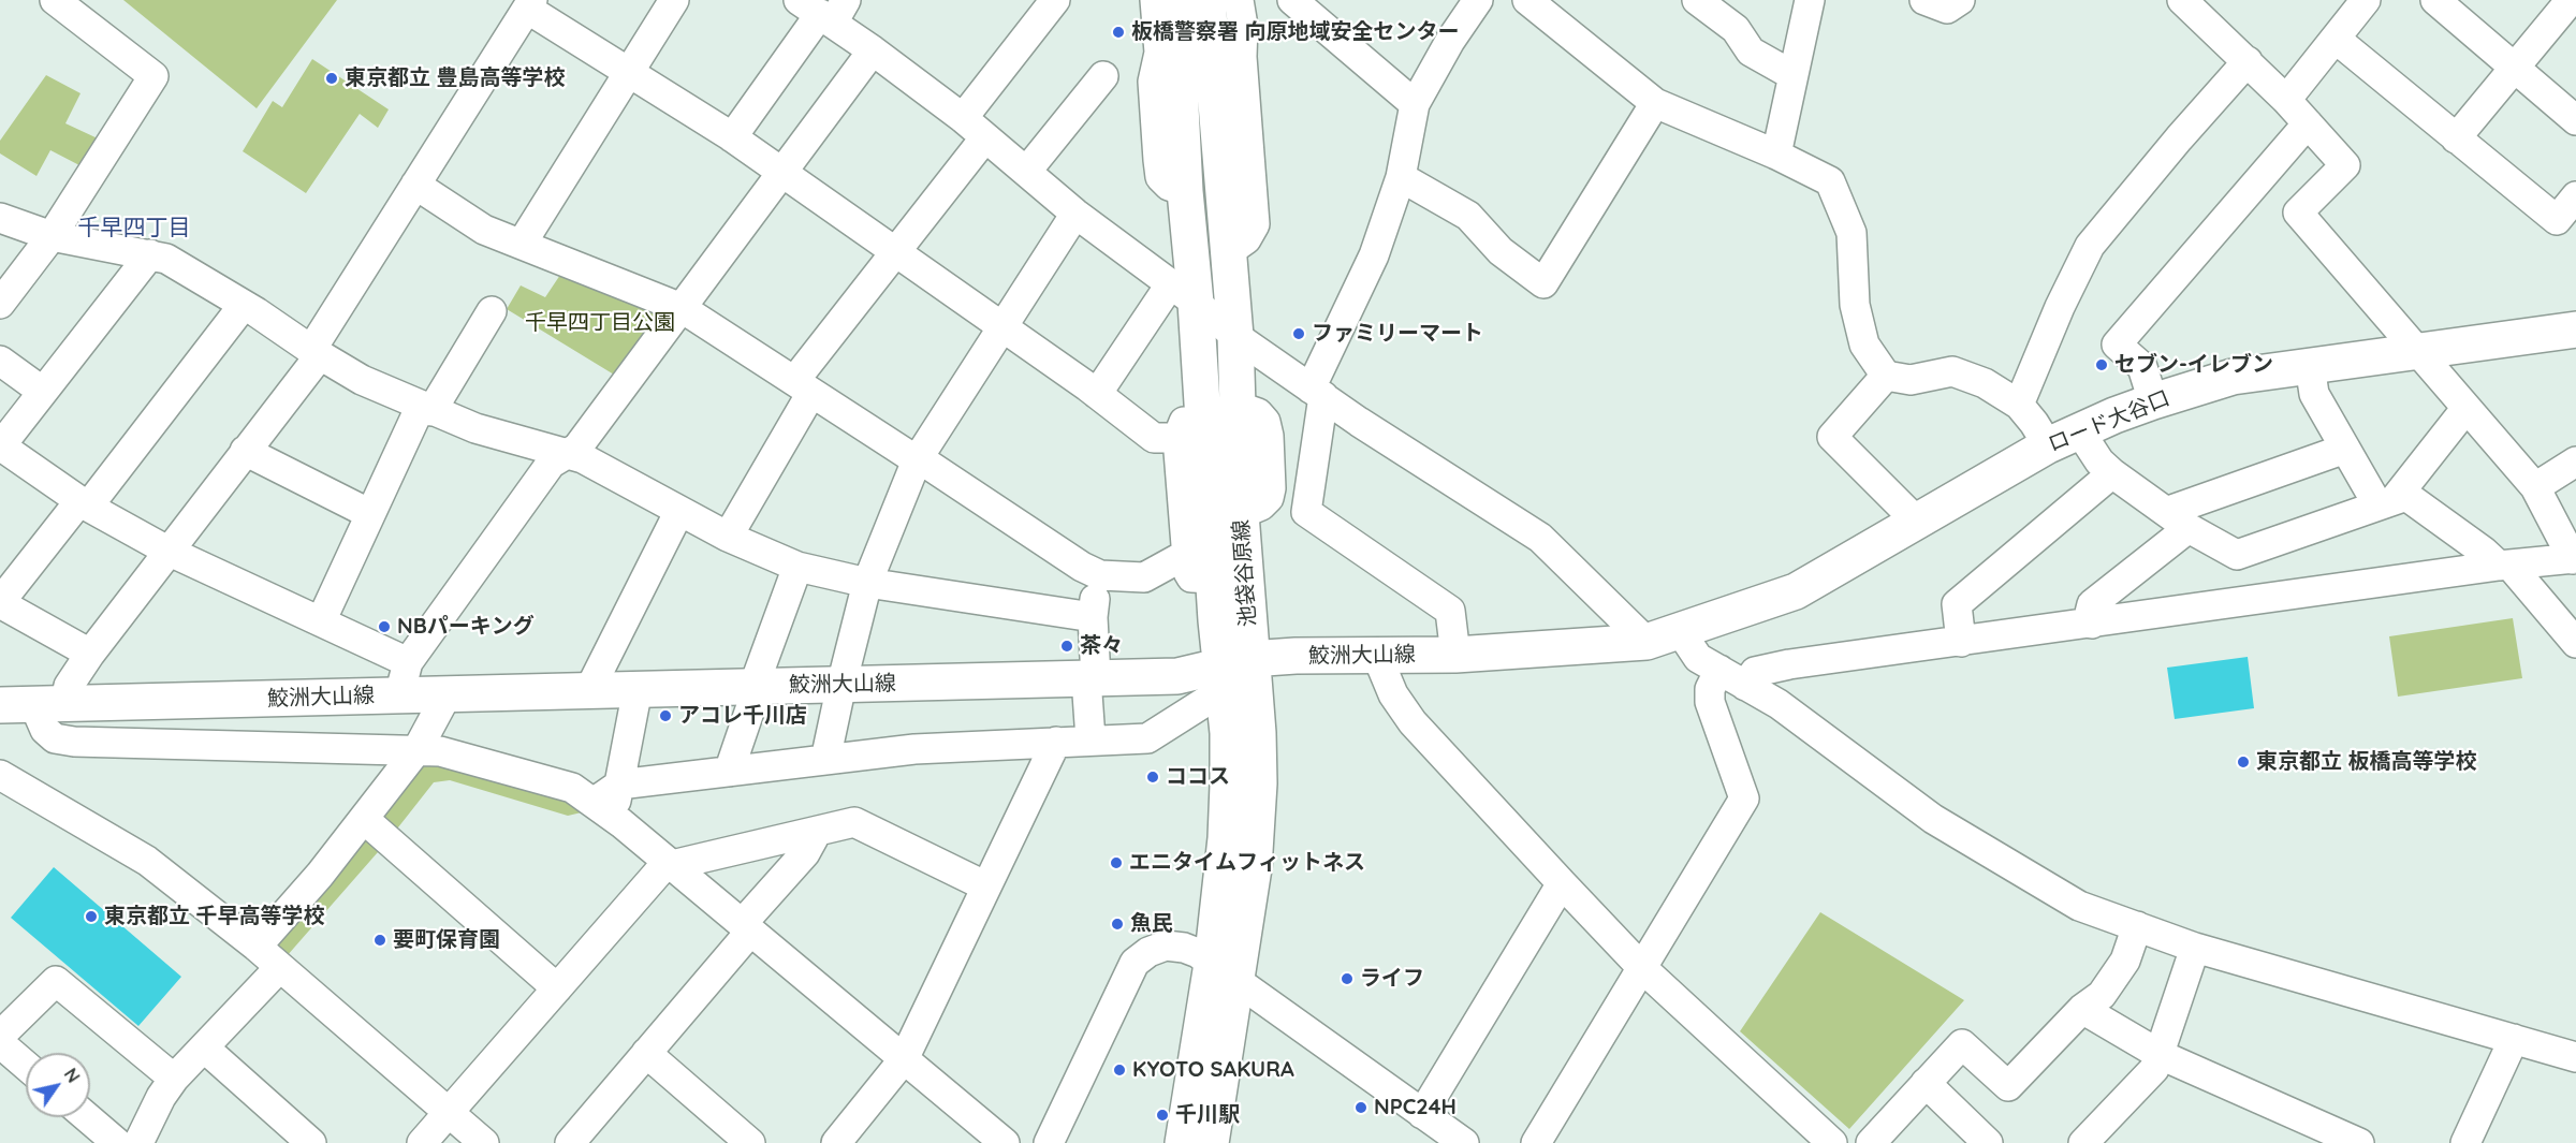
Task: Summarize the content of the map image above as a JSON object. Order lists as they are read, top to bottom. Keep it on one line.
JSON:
{"streets":{"main road":["ロード大谷口","池袋谷原線","鮫洲大山線"]},"crossings":[["ロード大谷口","鮫洲大山線"],["池袋谷原線","鮫洲大山線"]],"districts":["千早四丁目"],"parks":["千早四丁目公園"],"places":["板橋警察署 向原地域安全センター","東京都立 豊島高等学校","ファミリーマート","セブン-イレブン","NBパーキング","茶々","アコレ千川店","東京都立 板橋高等学校","ココス","エニタイムフィットネス","東京都立 千早高等学校","魚民","要町保育園","ライフ","KYOTO SAKURA","NPC24H","千川駅"],"north":"top right"}
